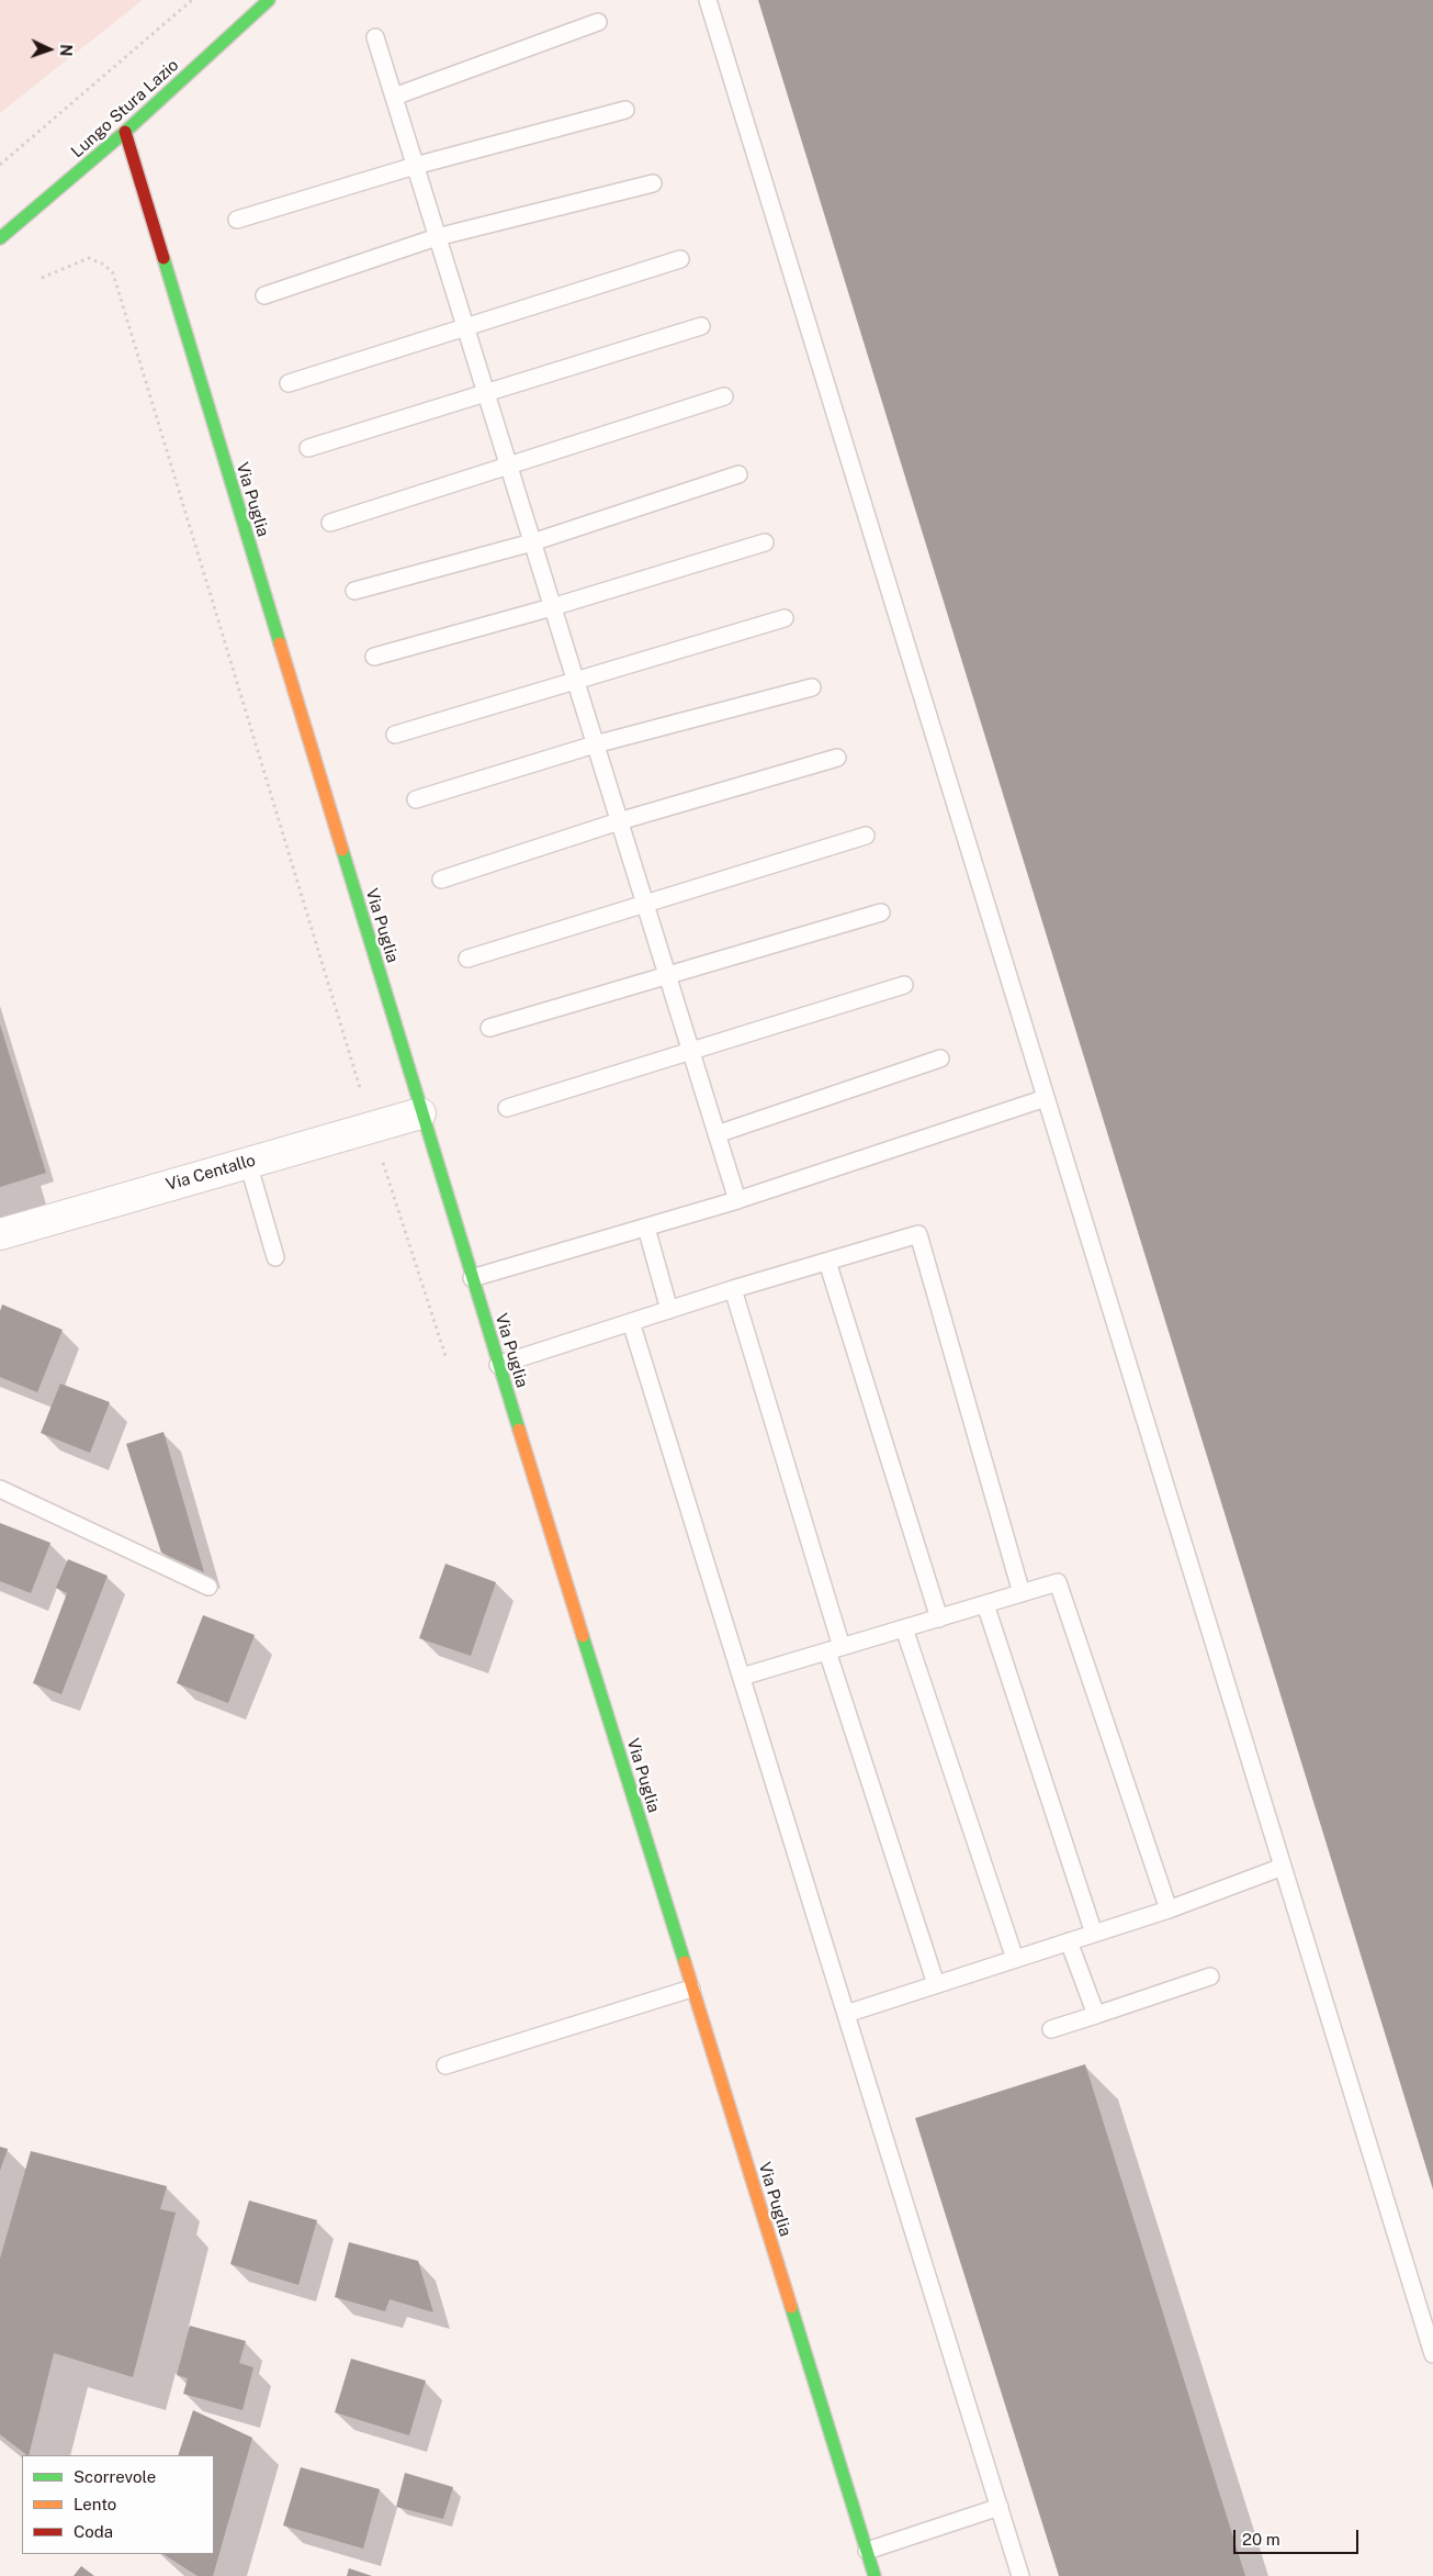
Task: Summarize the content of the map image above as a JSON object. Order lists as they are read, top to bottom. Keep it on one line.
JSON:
{"streets":{"street":["Lungo Stura Lazio","Via Puglia","Via Centallo"]},"crossings":[["Lungo Stura Lazio","Via Puglia"],["Via Puglia","Via Centallo"]],"legend":["Scorrevole","Lento","Coda"],"scale_bar":"20 m","north":"right"}
